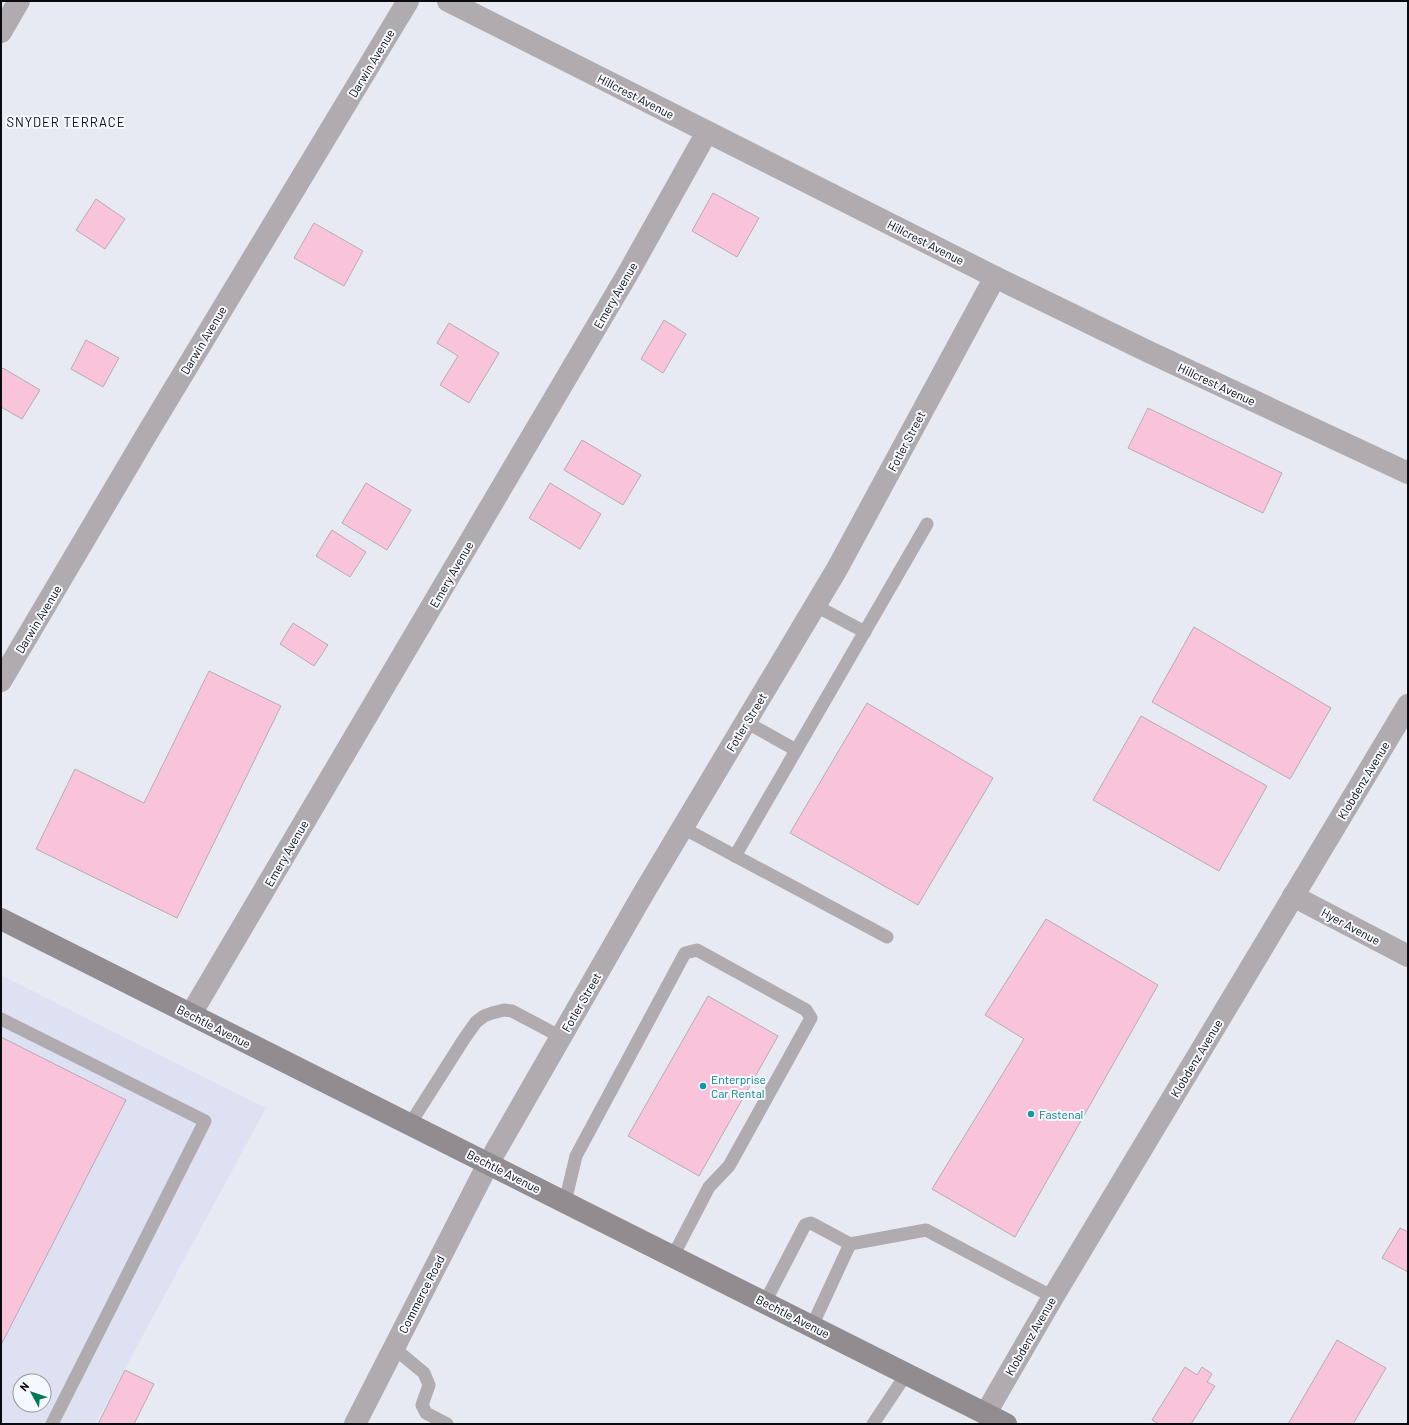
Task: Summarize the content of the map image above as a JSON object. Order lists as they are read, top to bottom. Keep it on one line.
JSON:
{"streets":{"main road":["Bechtle Avenue"],"street":["Darwin Avenue","Hillcrest Avenue","Emery Avenue","Fotler Street","Klobdenz Avenue","Hyer Avenue","Commerce Road"]},"crossings":[["Hillcrest Avenue","Emery Avenue"],["Hillcrest Avenue","Fotler Street"],["Emery Avenue","Bechtle Avenue"],["Fotler Street","Bechtle Avenue"],["Fotler Street","Commerce Road"],["Klobdenz Avenue","Hyer Avenue"],["Klobdenz Avenue","Bechtle Avenue"],["Bechtle Avenue","Commerce Road"]],"districts":["SNYDER TERRACE"],"places":["Enterprise Car Rental","Fastenal"],"north":"top left"}
